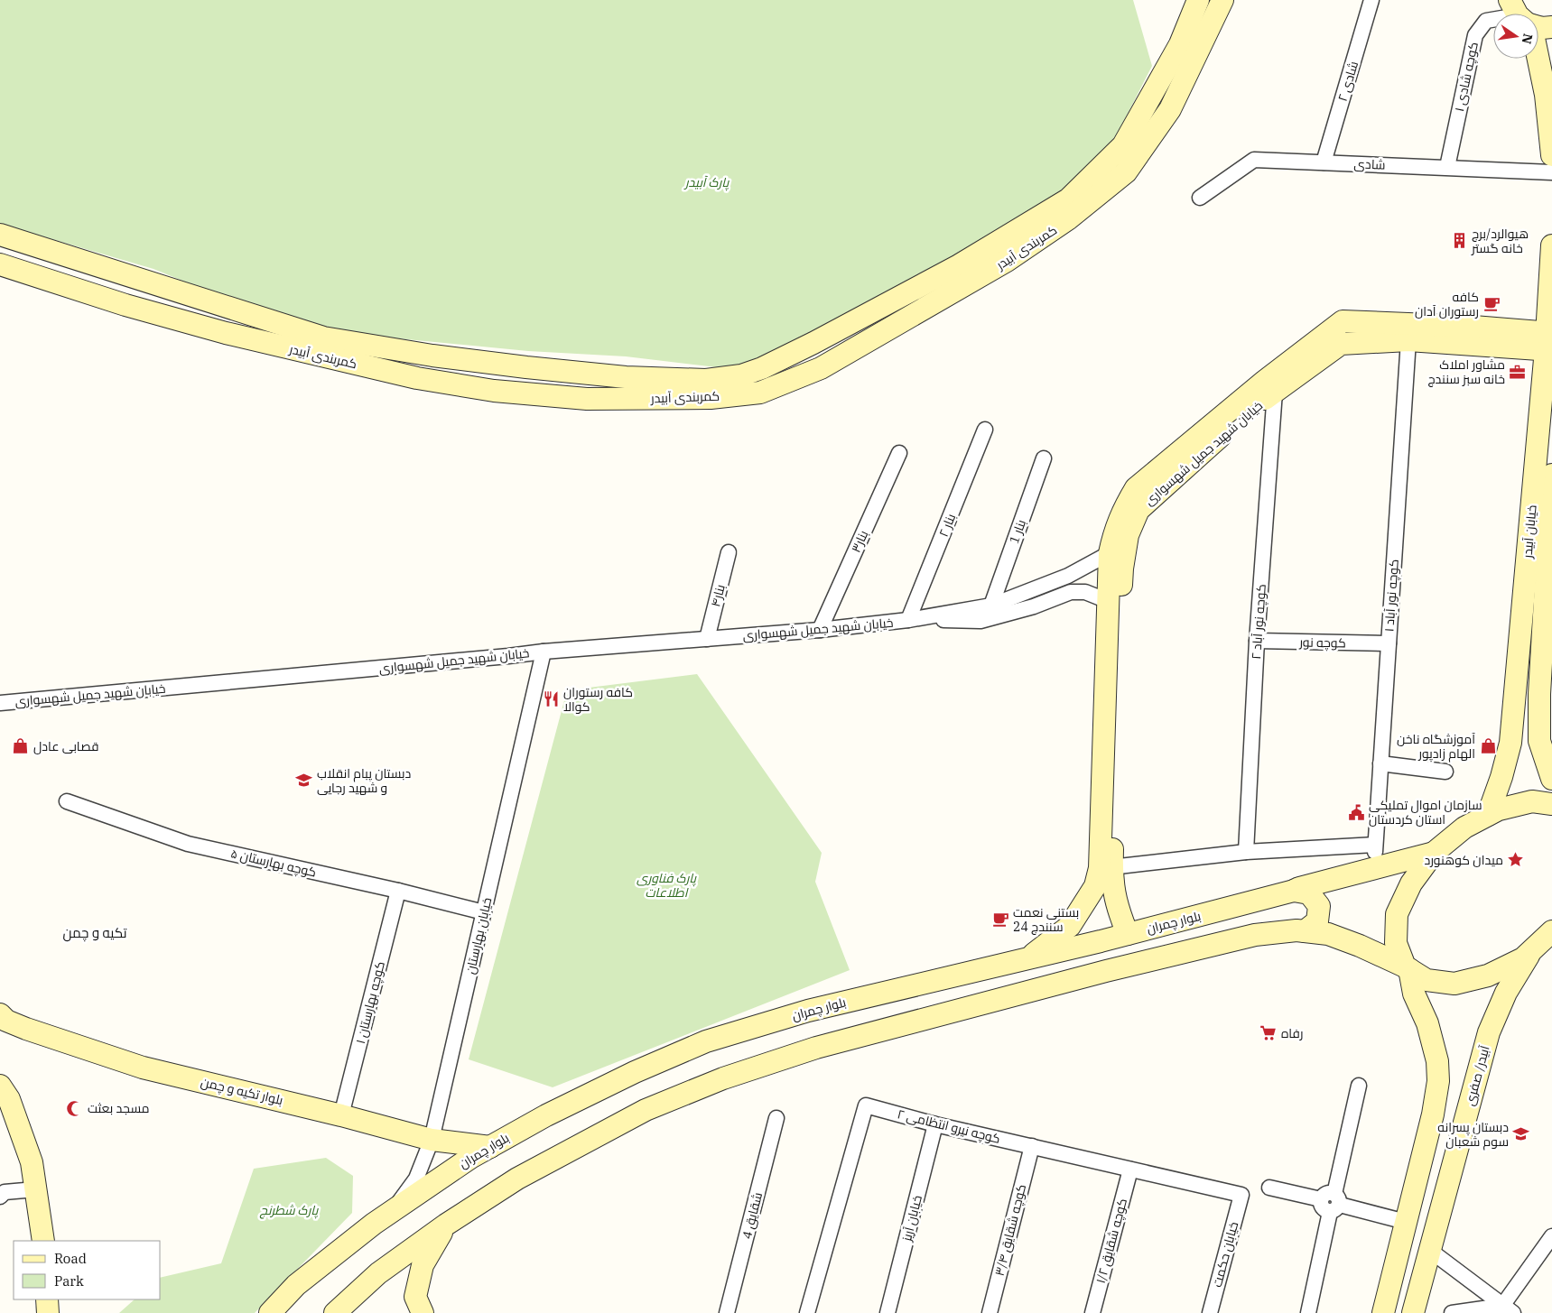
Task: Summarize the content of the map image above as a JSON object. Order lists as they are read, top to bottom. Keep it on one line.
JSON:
{"streets":{"main road":["کمربندی آبیدر","خیابان شهید جمیل شهسواری","خیابان آبیدر","بلوار چمران","آبیدر/ صفری","بلوار تکیه و چمن"],"street":["کوچه شادی ۱","شادی ۲","شادی","بنار ۲","بنار 1","بنار۳","بنار۴","کوچه نور آباد ۱","کوچه نور آباد ۲","کوچه نور","کوچه بهارستان ۵","خیابان بهارستان","کوچه بهارستان ۱","کوچه نیرو انتظامی ۲","شقایق 4","خیابان آریز","کوچه شقایق ۳/۴","کوچه شقایق ۱/۲","خیابان حکمت"]},"crossings":[["کوچه شادی ۱","شادی"],["شادی ۲","شادی"],["خیابان شهید جمیل شهسواری","بنار ۲"],["خیابان شهید جمیل شهسواری","بنار 1"],["خیابان شهید جمیل شهسواری","خیابان آبیدر"],["خیابان شهید جمیل شهسواری","بنار۳"],["خیابان شهید جمیل شهسواری","بنار۴"],["خیابان شهید جمیل شهسواری","کوچه نور آباد ۱"],["خیابان شهید جمیل شهسواری","کوچه نور آباد ۲"],["خیابان شهید جمیل شهسواری","بلوار چمران"],["خیابان شهید جمیل شهسواری","خیابان بهارستان"],["کوچه نور آباد ۱","کوچه نور آباد ۲"],["کوچه نور آباد ۱","کوچه نور"],["کوچه نور آباد ۲","کوچه نور"],["کوچه بهارستان ۵","خیابان بهارستان"],["کوچه بهارستان ۵","کوچه بهارستان ۱"],["بلوار چمران","خیابان بهارستان"],["بلوار چمران","بلوار تکیه و چمن"],["خیابان بهارستان","بلوار تکیه و چمن"],["کوچه بهارستان ۱","بلوار تکیه و چمن"],["کوچه نیرو انتظامی ۲","خیابان آریز"],["کوچه نیرو انتظامی ۲","کوچه شقایق ۳/۴"],["کوچه نیرو انتظامی ۲","کوچه شقایق ۱/۲"],["کوچه نیرو انتظامی ۲","خیابان حکمت"]],"districts":["تکیه و چمن"],"parks":["پارک آبیدر","پارک فناوری اطلاعات","پارک شطرنج"],"places":{"building":["هیوالرد/برج خانه گستر"],"cafe":["کافه رستوران آدان","بستنی نعمت سنندج 24"],"office":["مشاور املاک خانه سبز سنندج"],"restaurant":["کافه رستوران کوالا"],"shop":["قصابی عادل","آموزشگاه ناخن الهام زادپور"],"school or university":["دبستان پبام انقلاب و شهید رجایی","دبستان پسرانه سوم شعبان"],"public building":["سازمان اموال تملیکی استان کردستان"],"place":["میدان کوهنورد"],"supermarket":["رفاه"],"mosque":["مسجد بعثت"]},"legend":["Road","Park"],"north":"right"}
